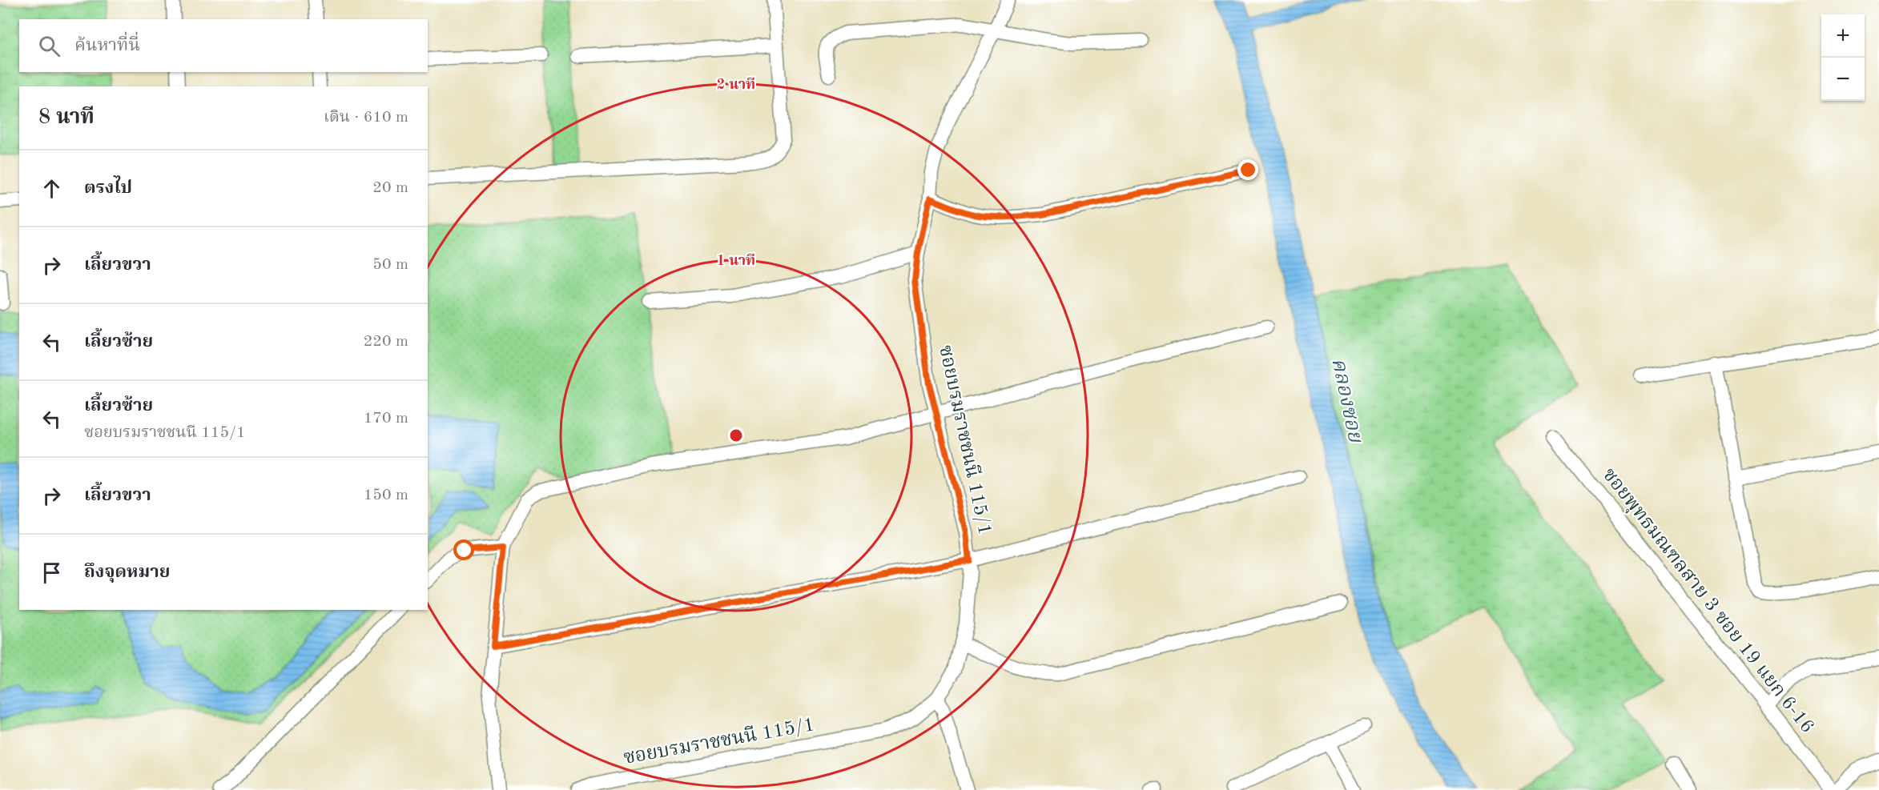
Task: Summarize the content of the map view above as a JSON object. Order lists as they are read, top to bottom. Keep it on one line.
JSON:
{"streets":{"street":["ซอยบรมราชชนนี 115/1","ซอยพุทธมณฑลสาย 3 ซอย 19 แยก 6-16"]},"water":["คลองซอย"],"page":{"map_buttons":["+","−"],"search":"ค้นหาที่นี่","heading":["8 นาที","เดิน · 610 m"],"list":[["ตรงไป","20 m"],["เลี้ยวขวา","50 m"],["เลี้ยวซ้าย","220 m"],["เลี้ยวซ้าย","ซอยบรมราชชนนี 115/1","170 m"],["เลี้ยวขวา","150 m"],"ถึงจุดหมาย"]},"rings":["2 นาที","1 นาที"]}
